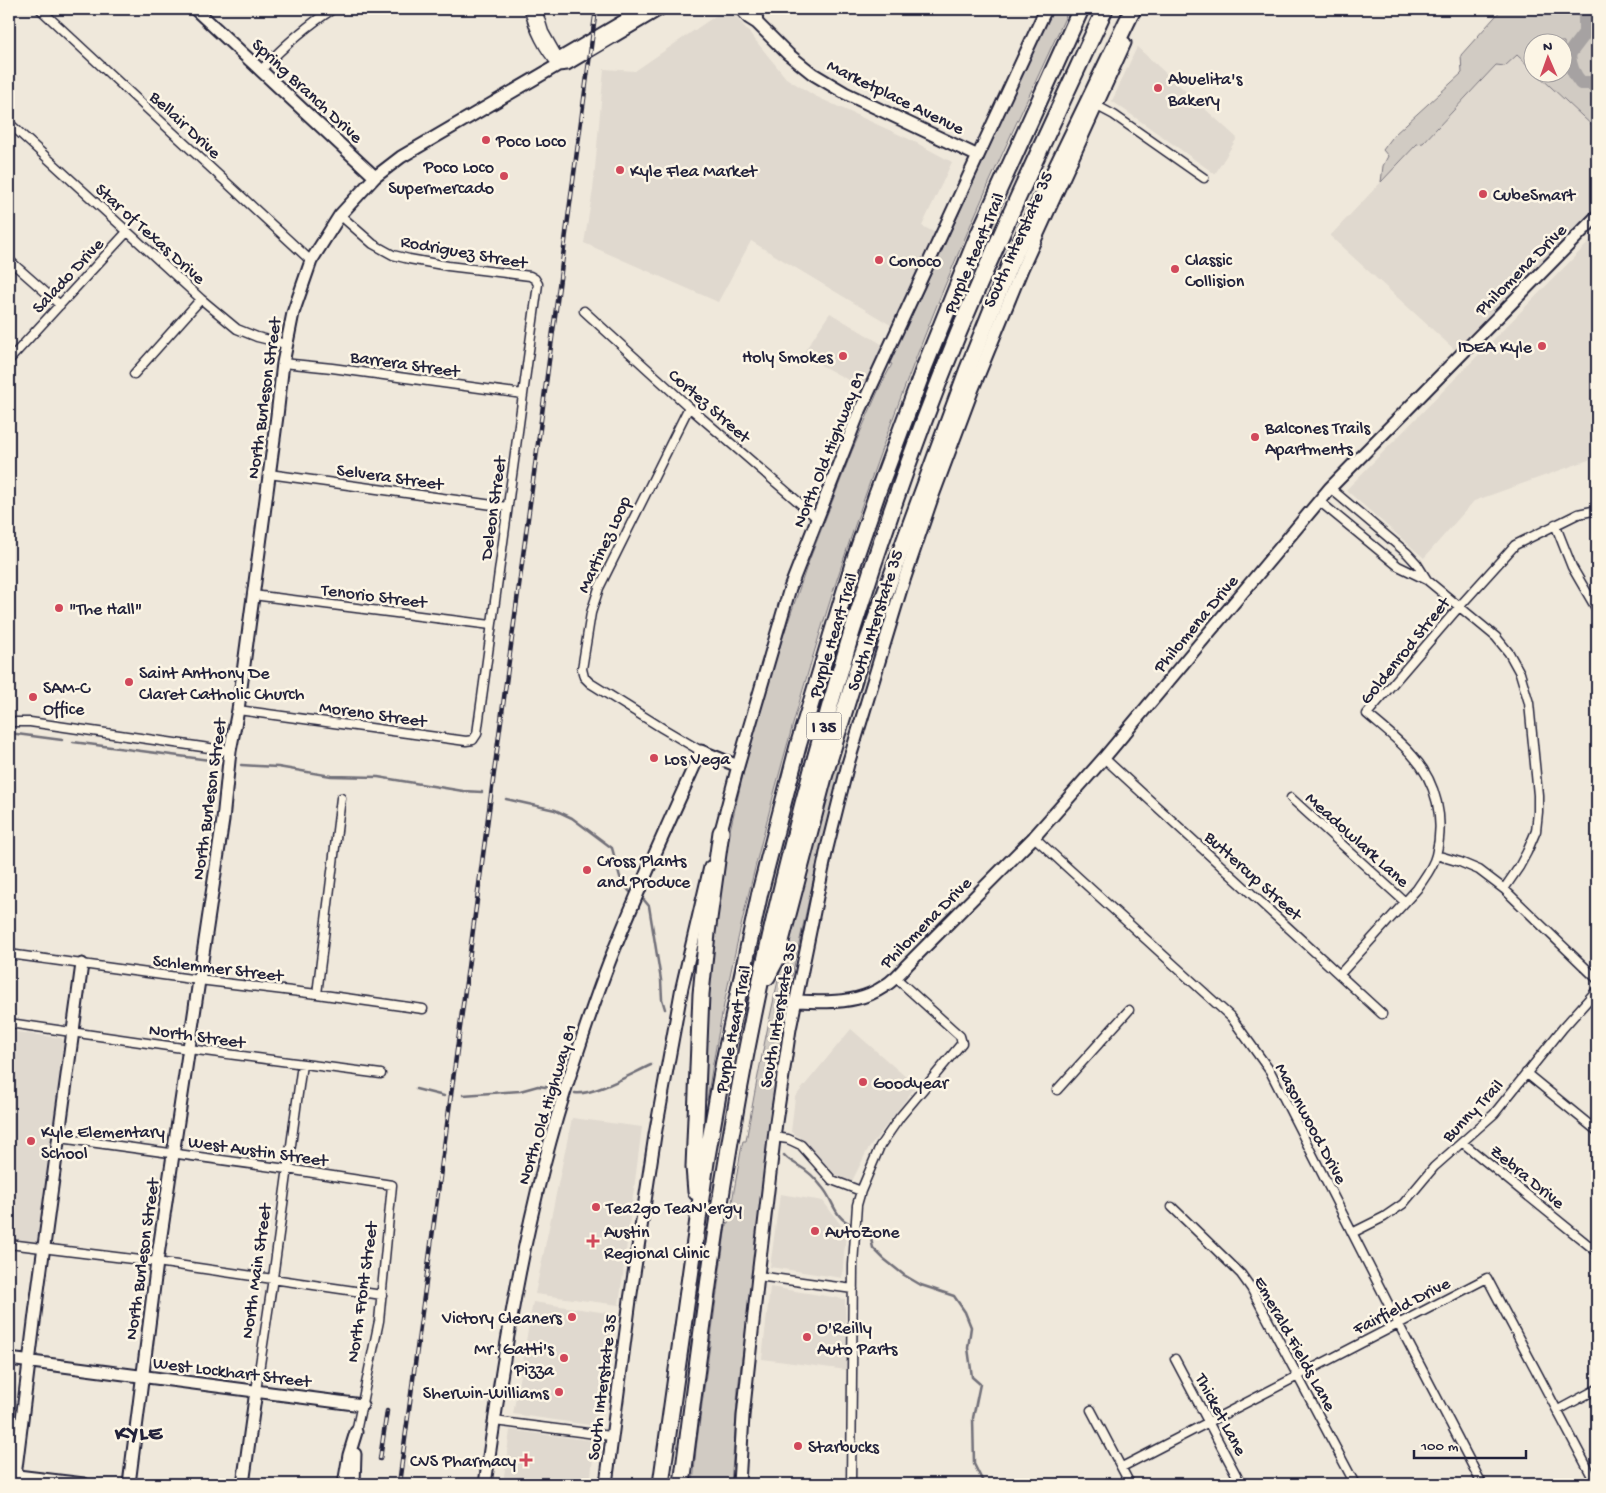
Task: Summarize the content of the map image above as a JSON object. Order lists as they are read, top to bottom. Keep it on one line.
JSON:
{"streets":{"highway":["Purple Heart Trail","I 35"],"street":["Spring Branch Drive","Marketplace Avenue","Bellair Drive","Star of Texas Drive","South Interstate 35","Rodriguez Street","Philomena Drive","Salado Drive","Barrera Street","North Burleson Street","Cortez Street","North Old Highway 81","Selvera Street","Deleon Street","Martinez Loop","Tenorio Street","Goldenrod Street","Moreno Street","Meadowlark Lane","Buttercup Street","Schlemmer Street","North Street","Bunny Trail","Masonwood Drive","West Austin Street","Zebra Drive","North Main Street","North Front Street","Fairfield Drive","Emerald Fields Lane","West Lockhart Street","Thicket Lane"]},"crossings":[["Spring Branch Drive","North Burleson Street"],["Marketplace Avenue","North Old Highway 81"],["Bellair Drive","North Burleson Street"],["Star of Texas Drive","Salado Drive"],["Star of Texas Drive","North Burleson Street"],["South Interstate 35","Philomena Drive"],["South Interstate 35","North Old Highway 81"],["South Interstate 35","Martinez Loop"],["Rodriguez Street","North Burleson Street"],["Rodriguez Street","Deleon Street"],["Philomena Drive","Buttercup Street"],["Philomena Drive","Masonwood Drive"],["Barrera Street","North Burleson Street"],["Barrera Street","Deleon Street"],["North Burleson Street","Selvera Street"],["North Burleson Street","Tenorio Street"],["North Burleson Street","Moreno Street"],["North Burleson Street","Schlemmer Street"],["North Burleson Street","North Street"],["North Burleson Street","West Austin Street"],["North Burleson Street","West Lockhart Street"],["Cortez Street","North Old Highway 81"],["Cortez Street","Martinez Loop"],["North Old Highway 81","Martinez Loop"],["Selvera Street","Deleon Street"],["Deleon Street","Tenorio Street"],["Deleon Street","Moreno Street"],["Goldenrod Street","Meadowlark Lane"],["Goldenrod Street","Buttercup Street"],["North Street","North Main Street"],["Bunny Trail","Masonwood Drive"],["Bunny Trail","Zebra Drive"],["Masonwood Drive","Fairfield Drive"],["West Austin Street","North Main Street"],["West Austin Street","North Front Street"],["North Main Street","West Lockhart Street"],["North Front Street","West Lockhart Street"],["Fairfield Drive","Emerald Fields Lane"],["Fairfield Drive","Thicket Lane"]],"districts":["KYLE"],"places":{"other":["Abuelita's Bakery","Poco Loco","Kyle Flea Market","Poco Loco Supermercado","CubeSmart","Conoco","Classic Collision","IDEA Kyle","Holy Smokes","Balcones Trails Apartments","\"The Hall\"","Saint Anthony De Claret Catholic Church","SAM-C Office","Los Vega","Cross Plants and Produce","Goodyear","Kyle Elementary School","Tea2go TeaN'ergy","AutoZone","Victory Cleaners","O'Reilly Auto Parts","Mr. Gatti's Pizza","Sherwin-Williams","Starbucks"],"health":["Austin Regional Clinic","CVS Pharmacy"]},"scale_bar":"100 m","north":"top"}
